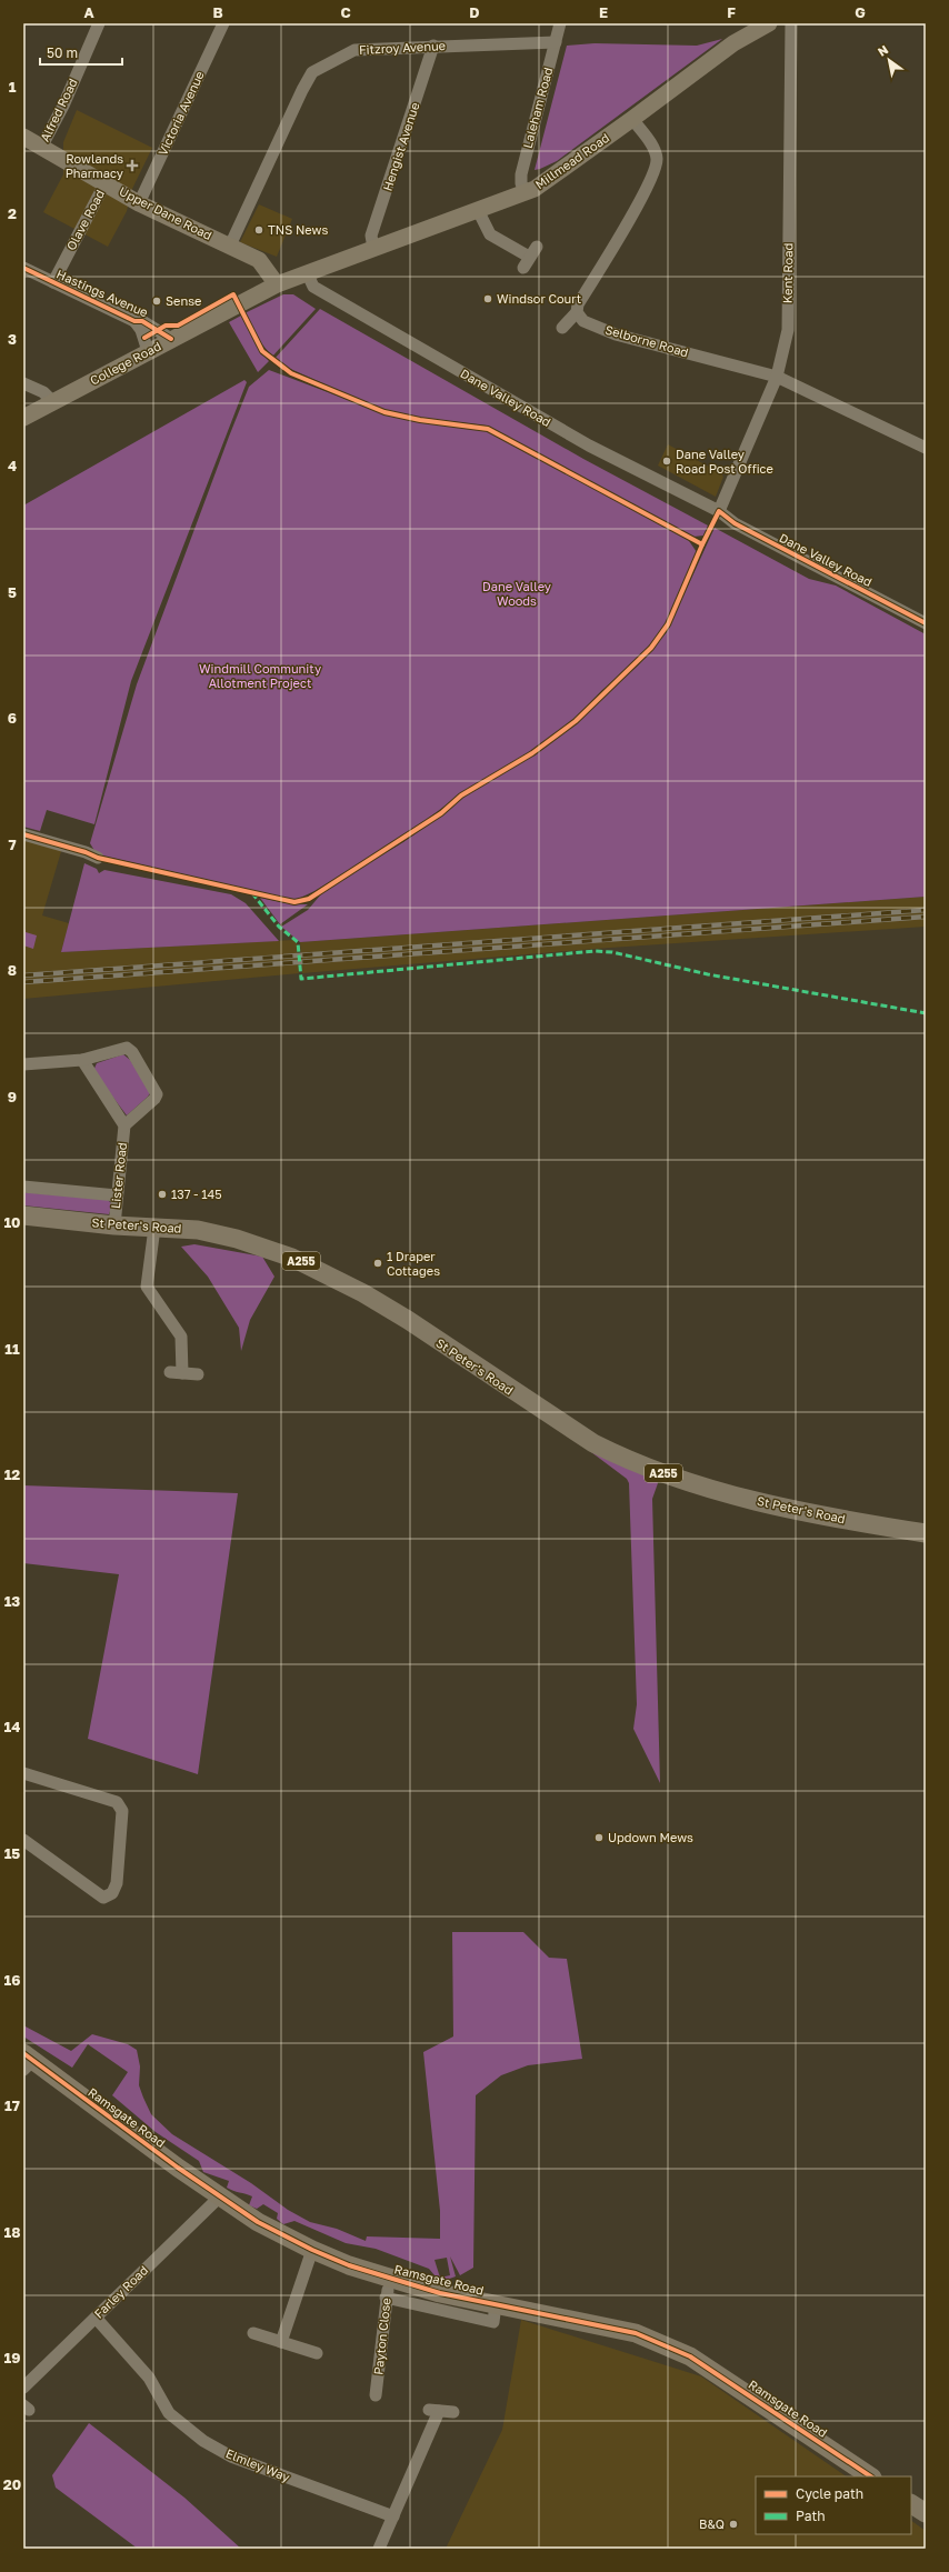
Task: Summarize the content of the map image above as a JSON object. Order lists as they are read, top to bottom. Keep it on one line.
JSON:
{"streets":{"main road":["Millmead Road","Upper Dane Road","College Road","St Peter's Road","A255","Ramsgate Road"],"street":["Fitzroy Avenue","Laleham Road","Alfred Road","Victoria Avenue","Hengist Avenue","Olave Road","Kent Road","Hastings Avenue","Selborne Road","Dane Valley Road","Lister Road","Farley Road","Payton Close","Elmley Way"]},"crossings":[["Fitzroy Avenue","Laleham Road"],["Fitzroy Avenue","Hengist Avenue"],["Fitzroy Avenue","Upper Dane Road"],["Laleham Road","Millmead Road"],["Alfred Road","Upper Dane Road"],["Victoria Avenue","Upper Dane Road"],["Hengist Avenue","Millmead Road"],["Millmead Road","Upper Dane Road"],["Millmead Road","College Road"],["Millmead Road","Dane Valley Road"],["Upper Dane Road","Olave Road"],["Upper Dane Road","College Road"],["Olave Road","Hastings Avenue"],["Kent Road","Selborne Road"],["Kent Road","Dane Valley Road"],["Hastings Avenue","College Road"],["Lister Road","St Peter's Road"],["Ramsgate Road","Farley Road"],["Ramsgate Road","Payton Close"],["Farley Road","Elmley Way"]],"parks":["Dane Valley Woods","Windmill Community Allotment Project"],"places":{"health":["Rowlands Pharmacy"],"other":["TNS News","Windsor Court","Sense","Dane Valley Road Post Office","137 - 145","1 Draper Cottages","Updown Mews","B&Q"]},"legend":["Cycle path","Path"],"scale_bar":"50 m","north":"top left","grid":{"columns":["A","B","C","D","E","F","G"],"rows":["1","2","3","4","5","6","7","8","9","10","11","12","13","14","15","16","17","18","19","20"]}}
